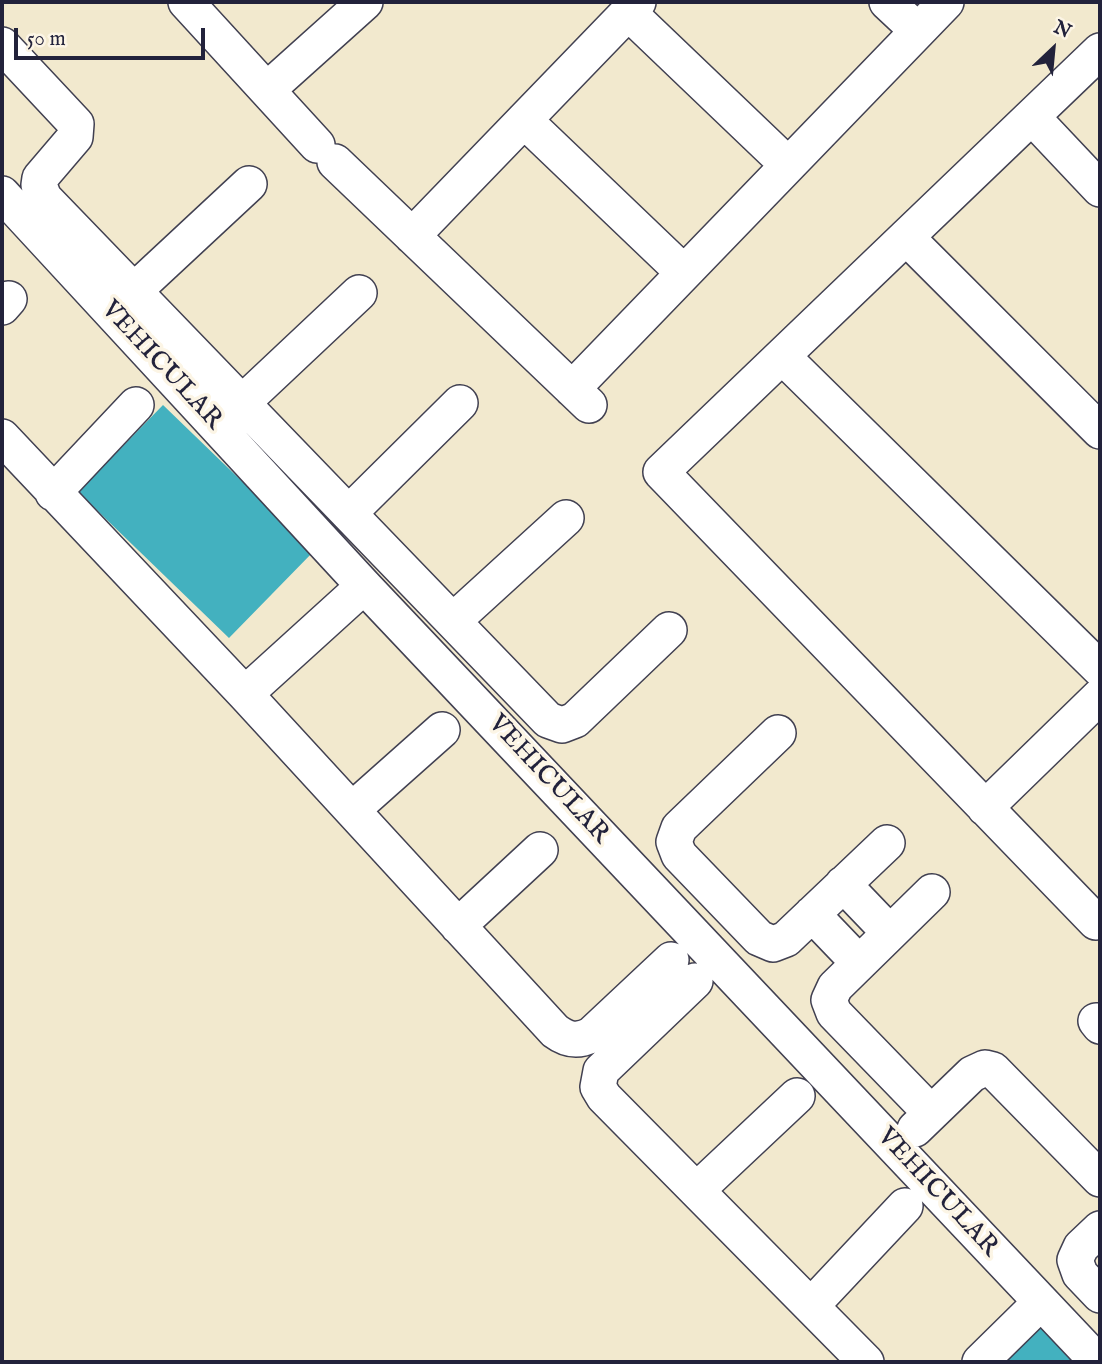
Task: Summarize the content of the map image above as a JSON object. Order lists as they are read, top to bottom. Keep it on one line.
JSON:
{"streets":{"street":["VEHICULAR"]},"scale_bar":"50 m","north":"top right"}
